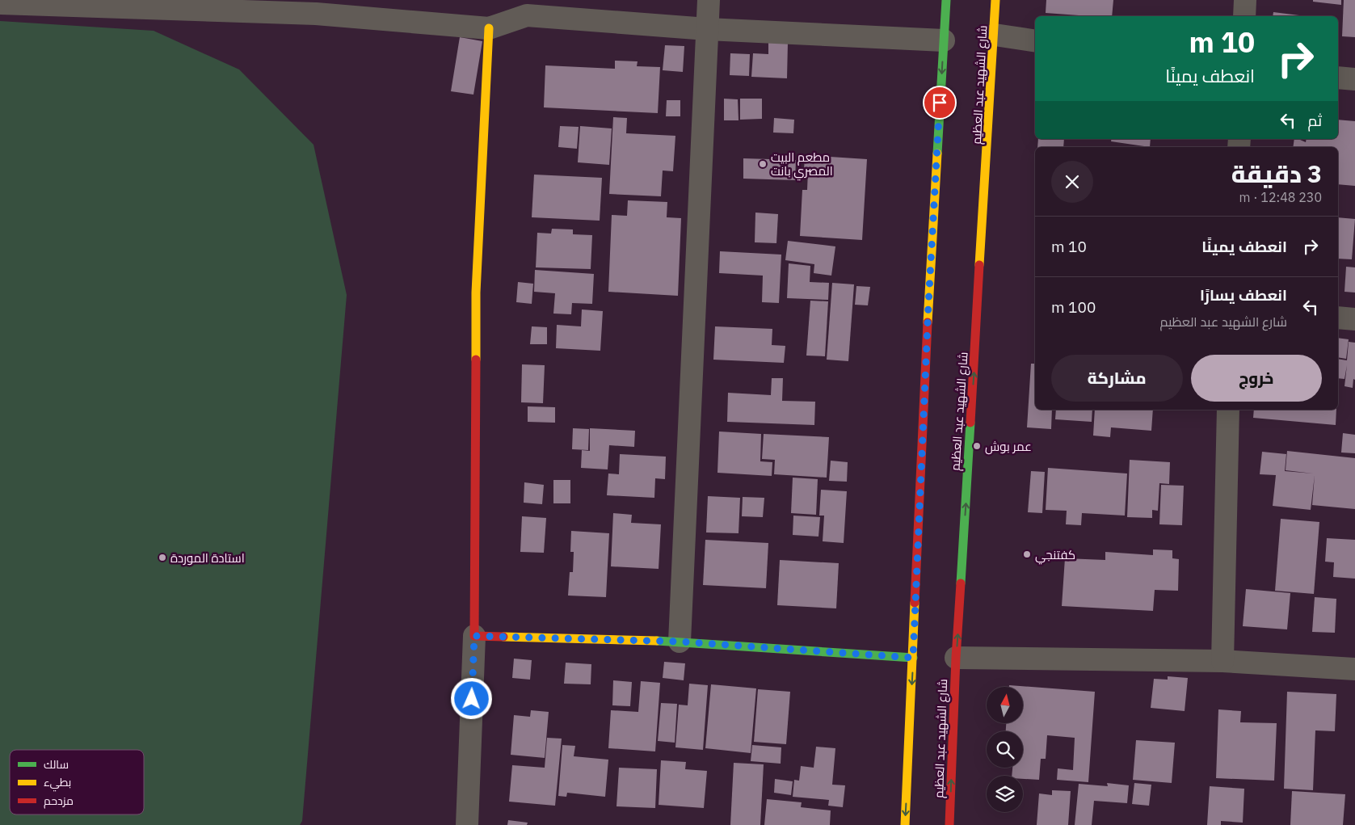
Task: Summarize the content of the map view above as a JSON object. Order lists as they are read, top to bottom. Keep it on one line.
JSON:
{"streets":{"main road":["شارع الشهيد عبد العظيم"]},"places":["مطعم البيت المصري بانت","عمر بوش","كفتنجي","استادة الموردة"],"legend":["سالك","بطيء","مزدحم"],"north":"top","page":{"turn":["10 m","انعطف يمينًا"],"then":"ثم","heading":["3 دقيقة","230 m · 12:48"],"list":[{"name":"انعطف يمينًا","value":"10 m"},{"name":"انعطف يسارًا","note":"شارع الشهيد عبد العظيم","value":"100 m"}],"buttons":["خروج","مشاركة"]}}
